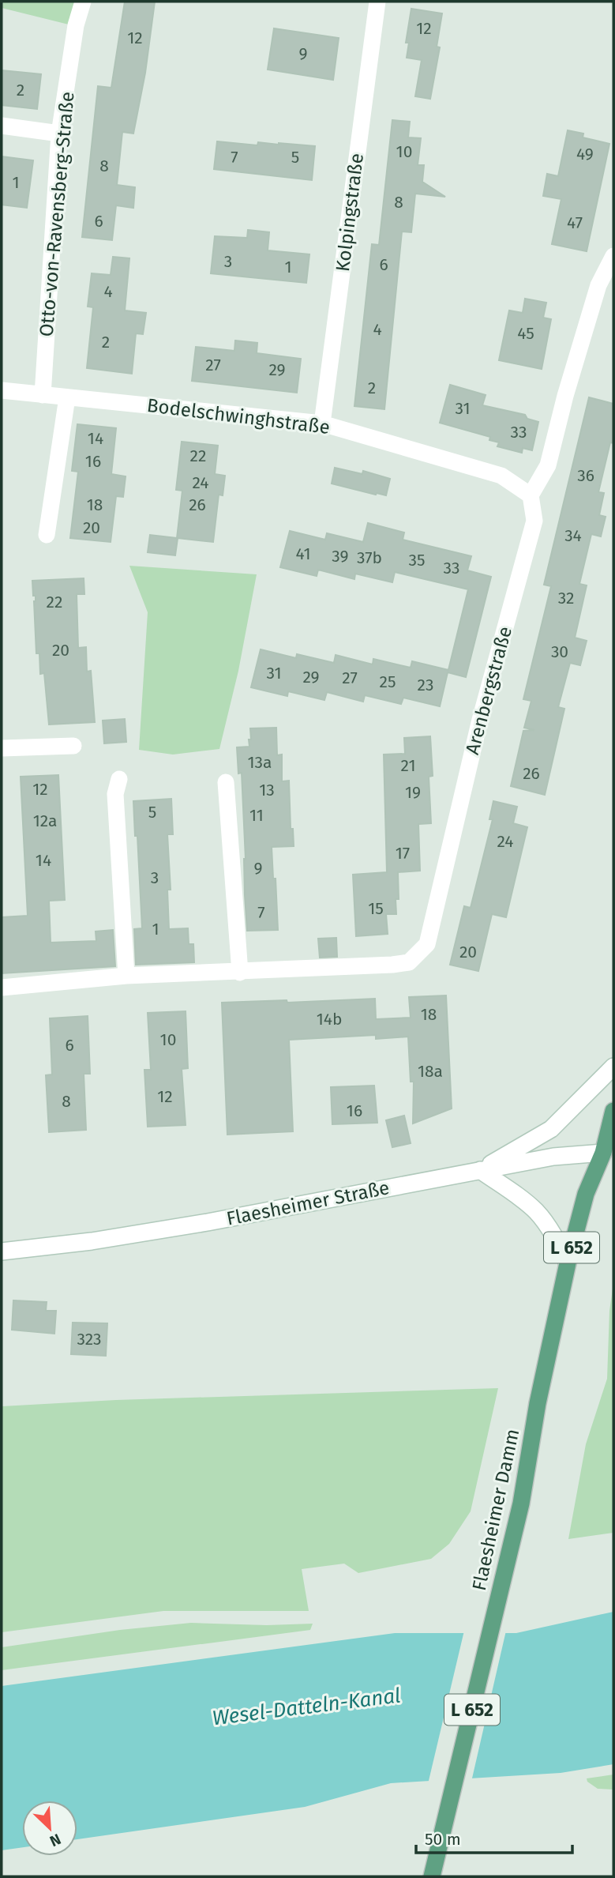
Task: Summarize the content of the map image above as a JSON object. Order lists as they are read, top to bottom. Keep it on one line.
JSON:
{"streets":{"main road":["L 652","Flaesheimer Damm"],"street":["Kolpingstraße","Otto-von-Ravensberg-Straße","Bodelschwinghstraße","Arenbergstraße","Flaesheimer Straße"]},"crossings":[["Kolpingstraße","Bodelschwinghstraße"],["Otto-von-Ravensberg-Straße","Bodelschwinghstraße"],["Bodelschwinghstraße","Arenbergstraße"],["Flaesheimer Straße","Flaesheimer Damm"]],"water":["Wesel-Datteln-Kanal"],"house_numbers":["12","12","9","2","10","49","7","5","8","1","8","6","47","3","6","1","4","4","45","2","27","29","2","31","33","14","22","16","36","24","18","26","20","34","41","39","37b","35","33","32","22","20","30","31","29","27","25","23","13a","21","26","12","13","19","5","11","12a","24","17","14","9","3","15","7","1","20","18","14b","10","6","18a","12","8","16","323"],"scale_bar":"50 m","north":"bottom right"}
